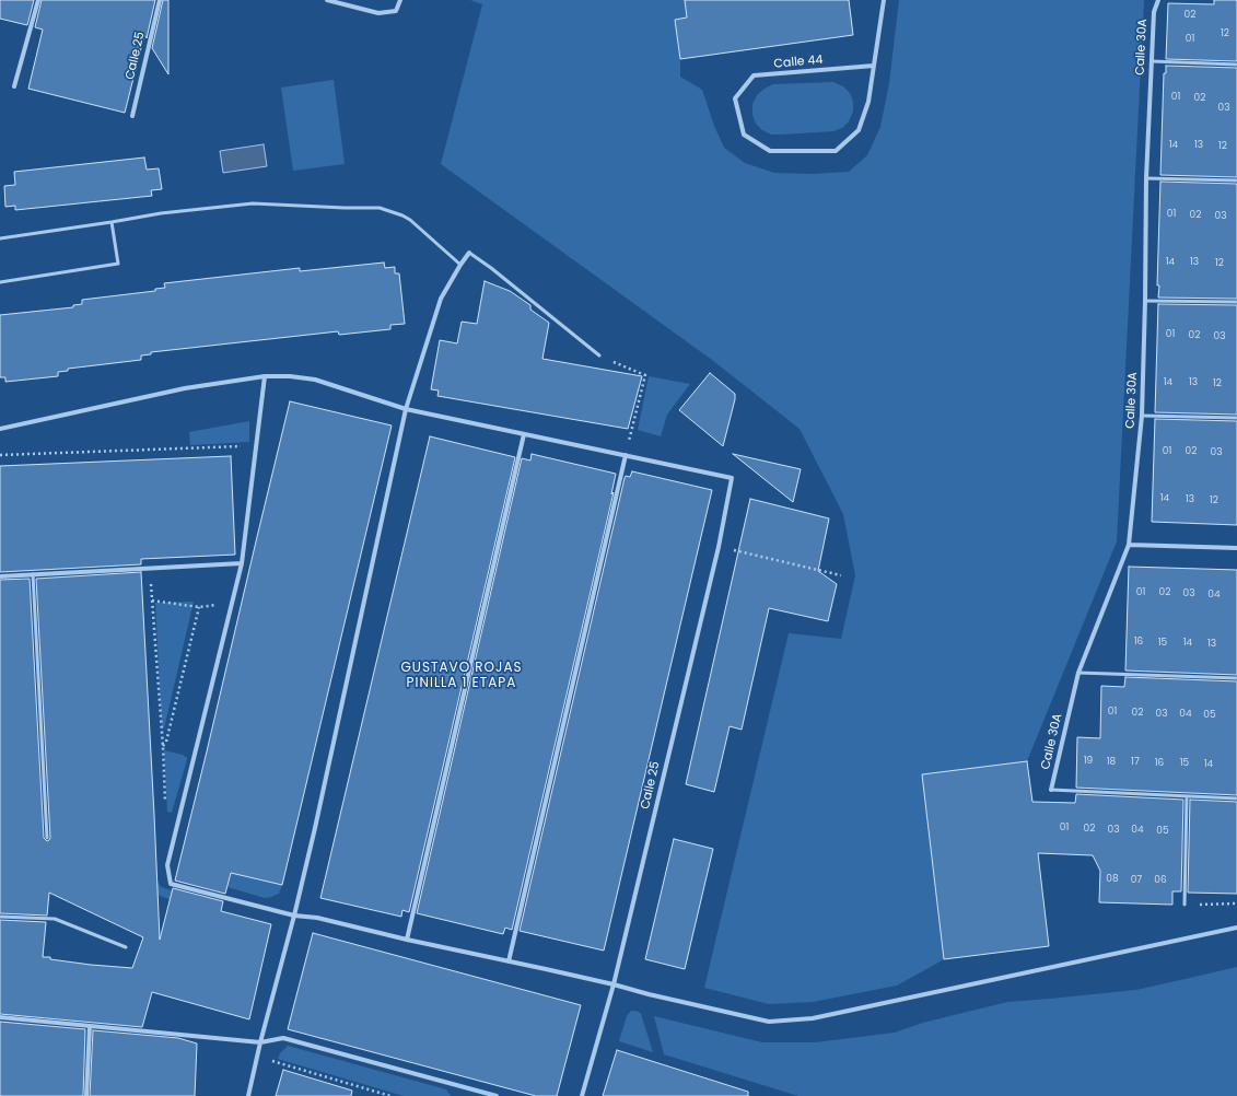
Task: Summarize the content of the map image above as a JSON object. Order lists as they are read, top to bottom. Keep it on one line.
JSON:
{"streets":{"street":["Calle 30A","Calle 25","Calle 44"]},"districts":["GUSTAVO ROJAS PINILLA 1 ETAPA"],"house_numbers":["02","12","01","01","02","03","14","13","12","01","02","03","14","13","12","01","02","03","14","13","12","01","02","03","14","13","12","01","02","03","04","16","15","14","13","01","02","03","04","05","19","18","17","16","15","14","01","02","03","04","05","08","07","06"]}
